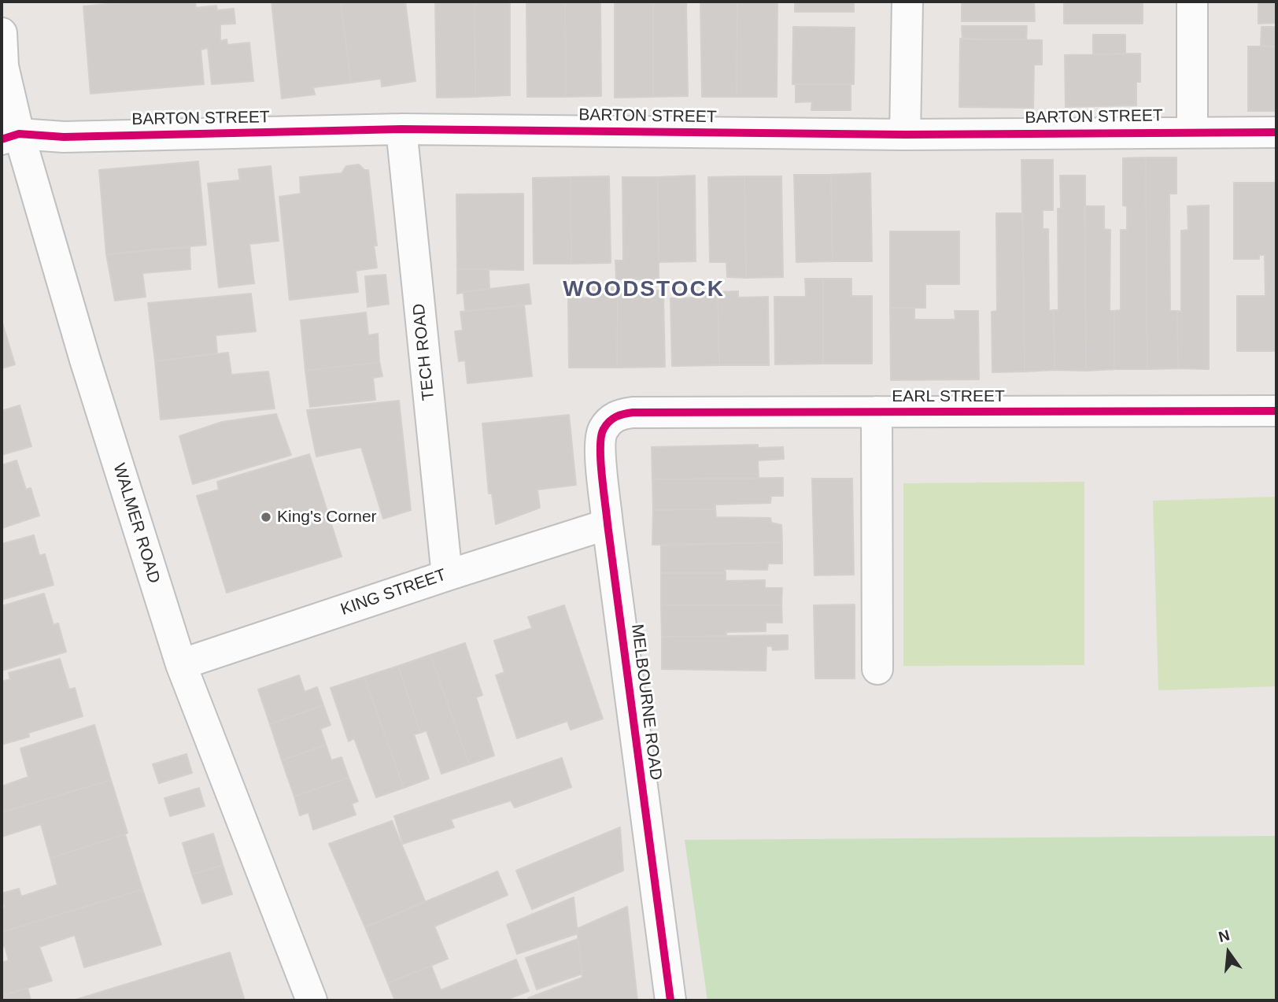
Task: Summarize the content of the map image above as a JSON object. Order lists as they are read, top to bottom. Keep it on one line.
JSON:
{"streets":{"street":["BARTON STREET","TECH ROAD","EARL STREET","WALMER ROAD","KING STREET","MELBOURNE ROAD"]},"crossings":[["BARTON STREET","TECH ROAD"],["BARTON STREET","WALMER ROAD"],["TECH ROAD","KING STREET"],["EARL STREET","MELBOURNE ROAD"],["WALMER ROAD","KING STREET"],["KING STREET","MELBOURNE ROAD"]],"districts":["WOODSTOCK"],"places":["King's Corner"],"north":"top"}
